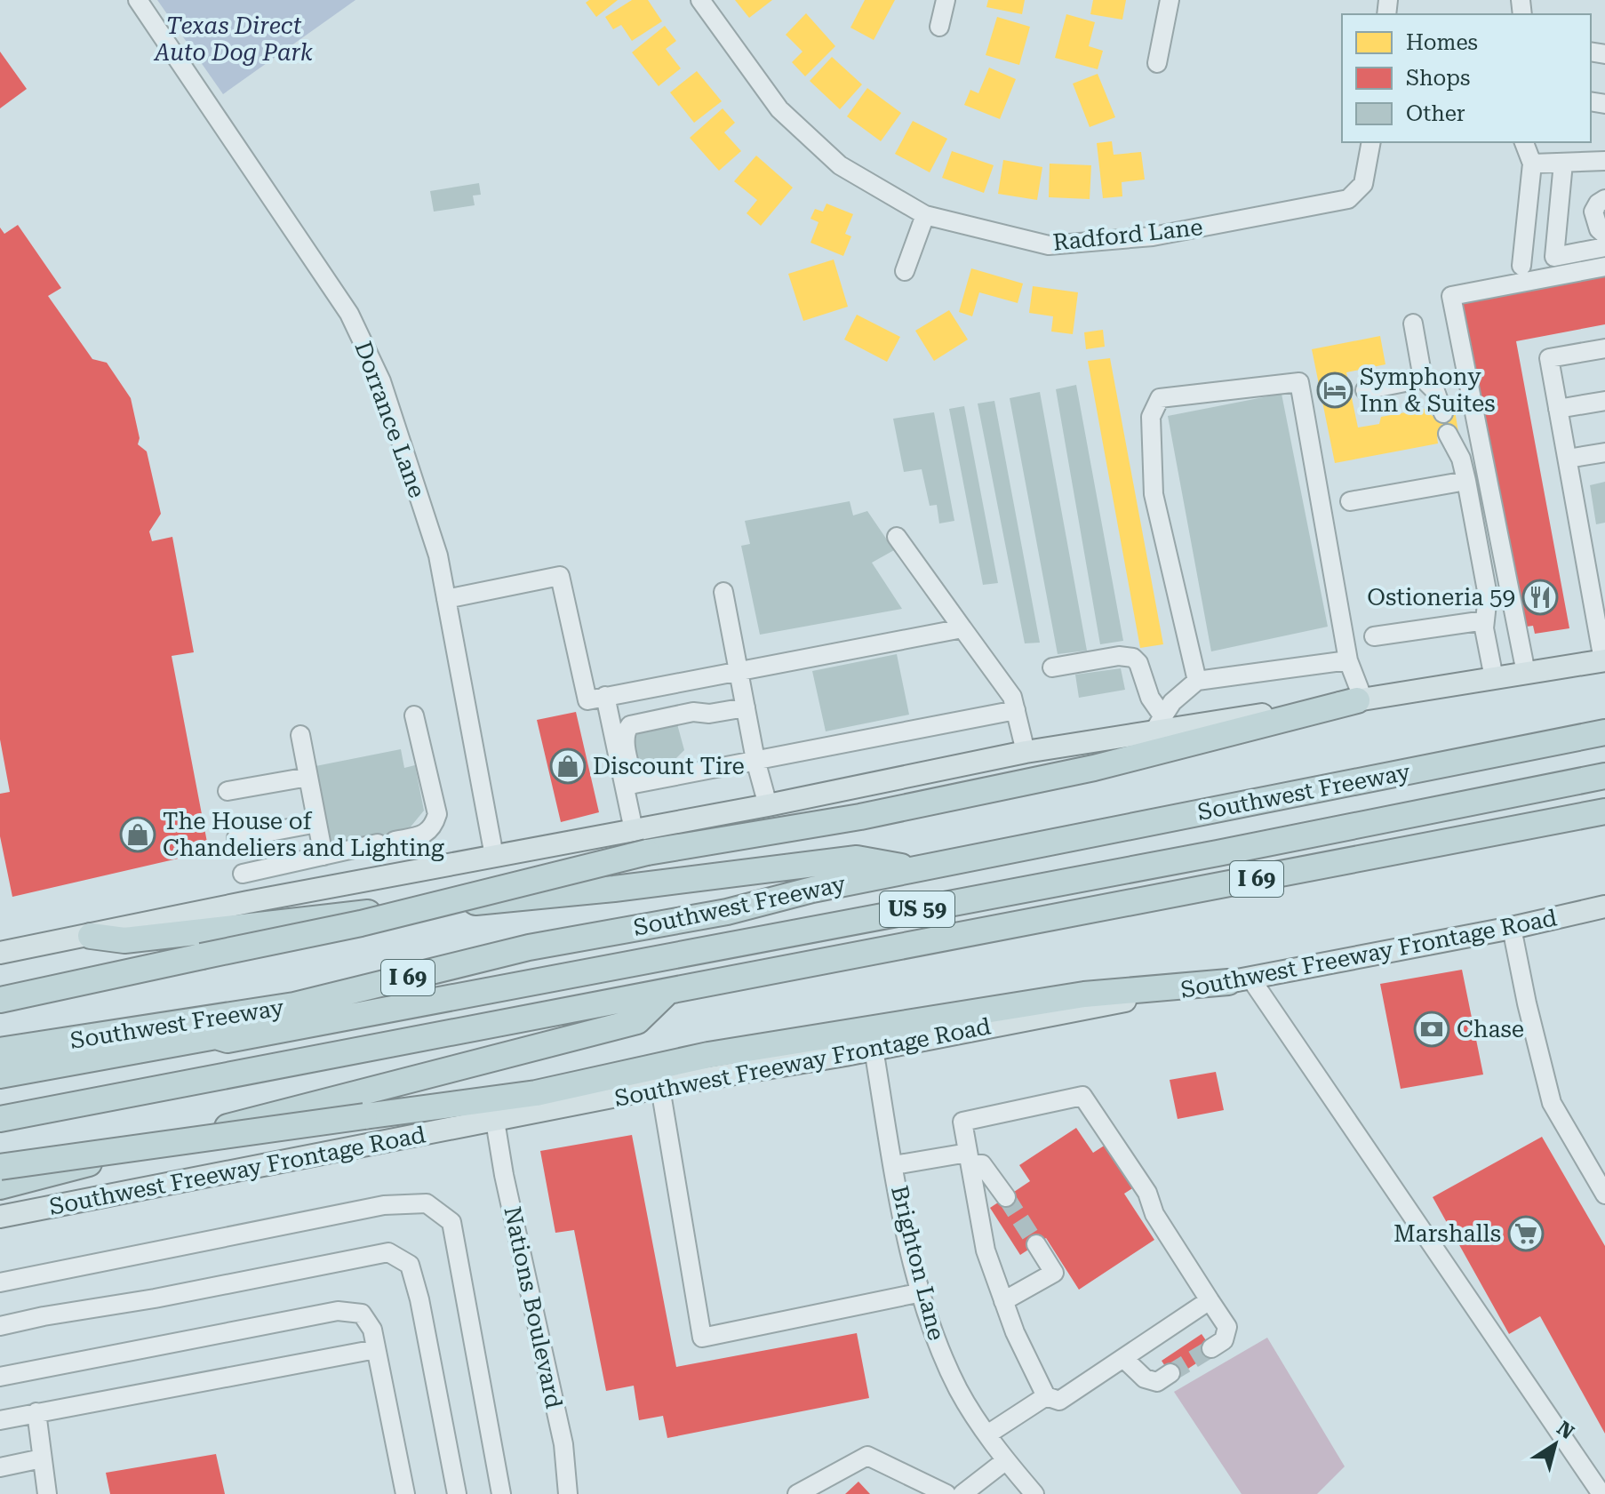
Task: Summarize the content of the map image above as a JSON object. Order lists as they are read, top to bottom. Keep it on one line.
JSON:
{"streets":{"highway":["Southwest Freeway","I 69","US 59"],"main road":["Southwest Freeway Frontage Road"],"street":["Radford Lane","Dorrance Lane","Brighton Lane","Nations Boulevard"]},"crossings":[["Southwest Freeway","US 59"],["Southwest Freeway Frontage Road","Brighton Lane"],["Southwest Freeway Frontage Road","Nations Boulevard"]],"parks":["Texas Direct Auto Dog Park"],"places":{"hotel":["Symphony Inn & Suites"],"restaurant":["Ostioneria 59"],"shop":["Discount Tire","The House of Chandeliers and Lighting"],"bank":["Chase"],"supermarket":["Marshalls"]},"legend":["Homes","Shops","Other"],"north":"top right"}
